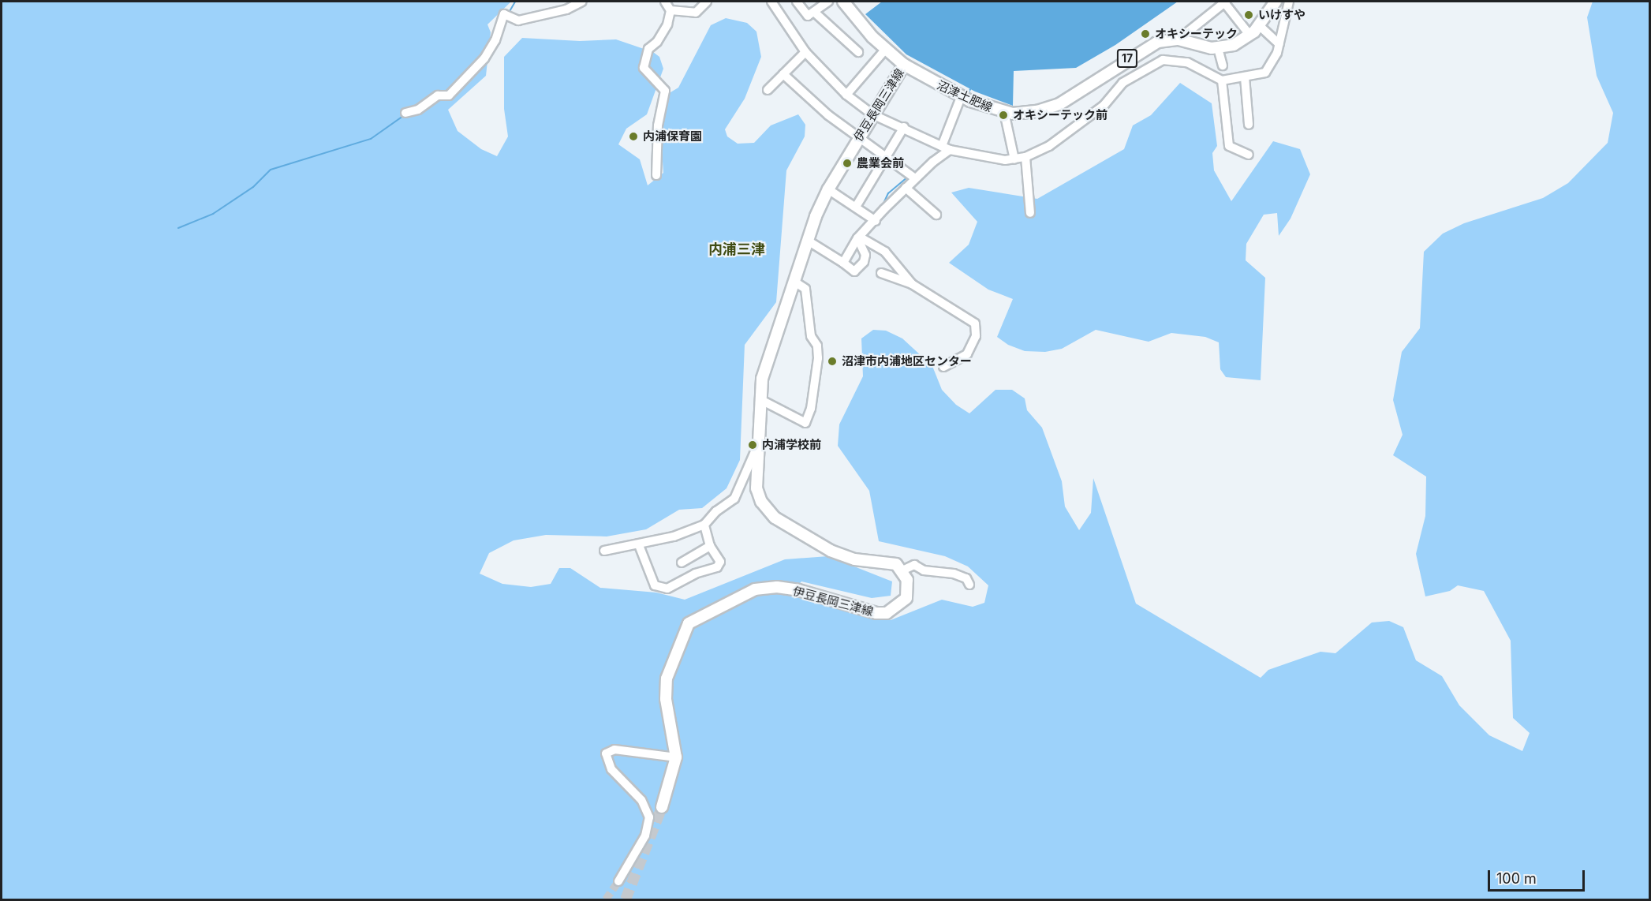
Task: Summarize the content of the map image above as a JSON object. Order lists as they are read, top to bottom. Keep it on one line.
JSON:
{"streets":{"main road":["17","沼津土肥線","伊豆長岡三津線"]},"crossings":[["沼津土肥線","伊豆長岡三津線"]],"districts":["内浦三津"],"places":["いけすや","オキシーテック","オキシーテック前","内浦保育園","農業会前","沼津市内浦地区センター","内浦学校前"],"scale_bar":"100 m"}
